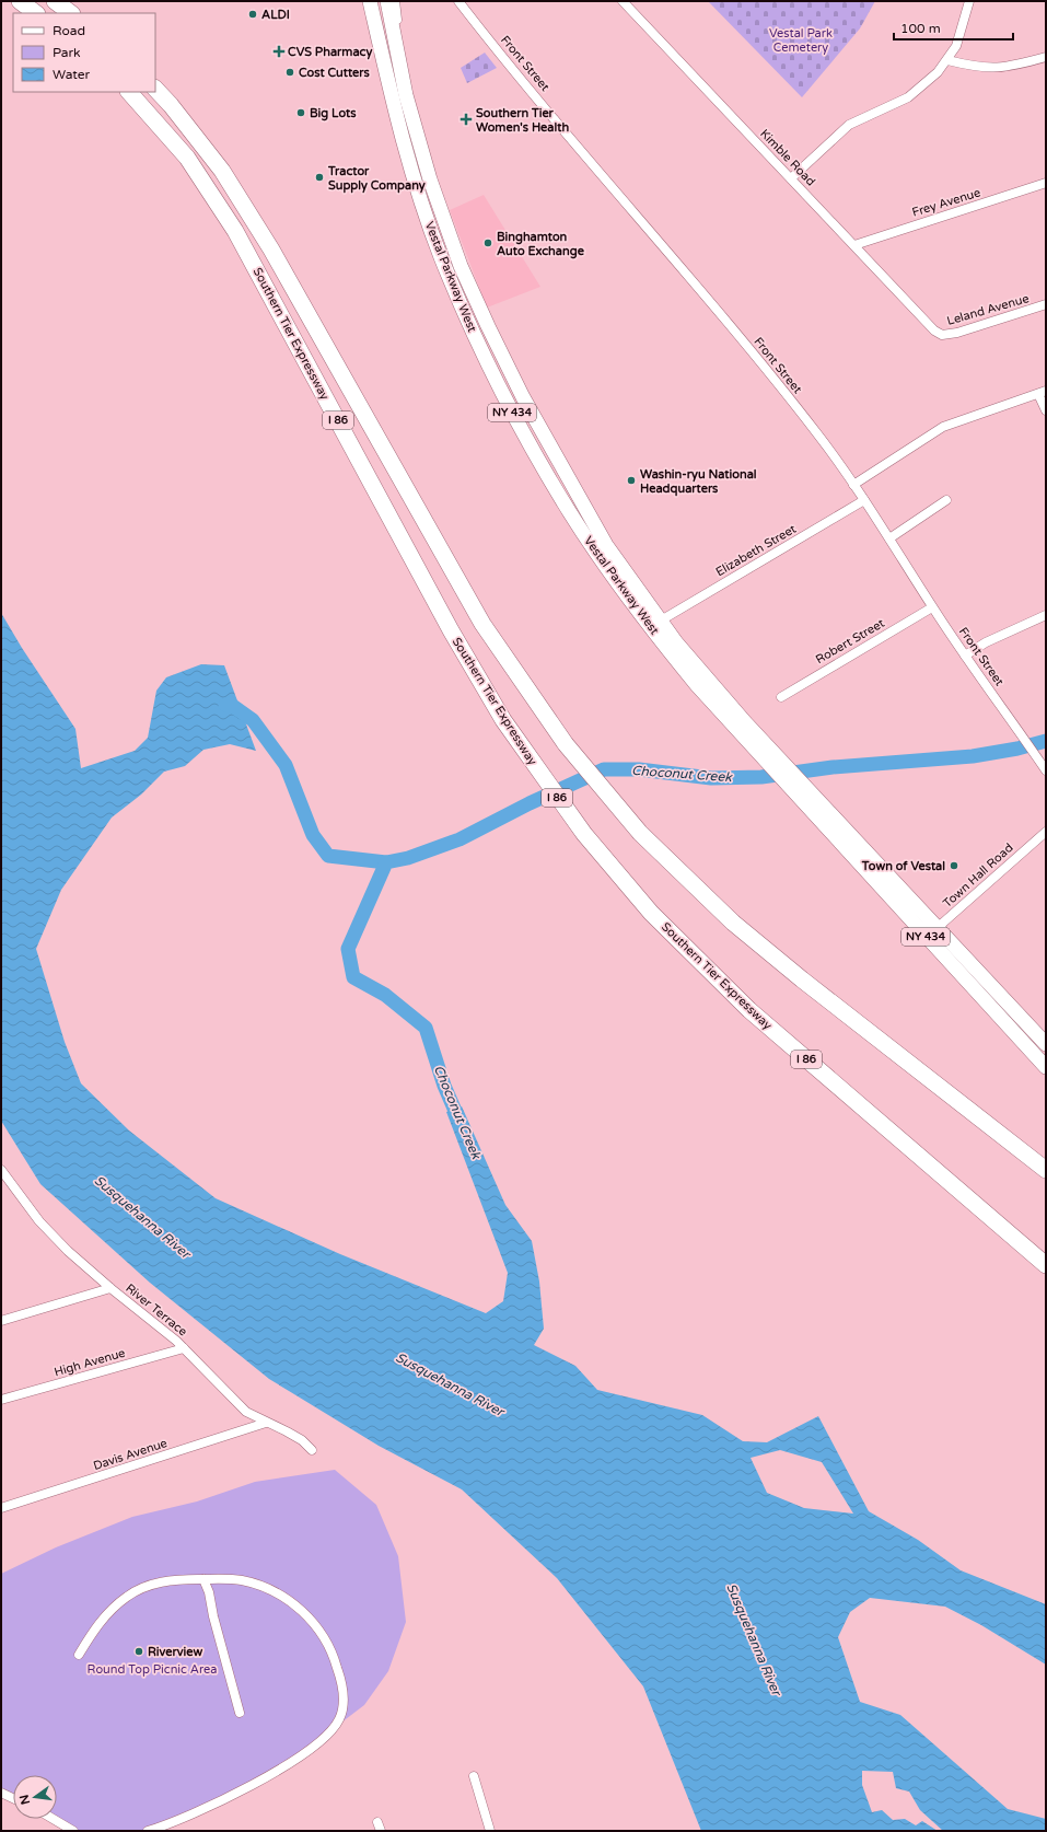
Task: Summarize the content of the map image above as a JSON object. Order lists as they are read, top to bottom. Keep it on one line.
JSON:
{"streets":{"highway":["Southern Tier Expressway","I 86"],"main road":["Vestal Parkway West","NY 434"],"street":["Front Street","Kimble Road","Frey Avenue","Leland Avenue","Elizabeth Street","Robert Street","Town Hall Road","River Terrace","High Avenue","Davis Avenue"]},"crossings":[["Front Street","Elizabeth Street"],["Front Street","Robert Street"],["Kimble Road","Frey Avenue"],["Kimble Road","Leland Avenue"],["Vestal Parkway West","Elizabeth Street"],["Vestal Parkway West","Town Hall Road"],["River Terrace","High Avenue"],["River Terrace","Davis Avenue"]],"water":["Choconut Creek","Susquehanna River"],"parks":["Vestal Park Cemetery","Round Top Picnic Area"],"places":{"other":["ALDI","Cost Cutters","Big Lots","Tractor Supply Company","Binghamton Auto Exchange","Washin-ryu National Headquarters","Town of Vestal","Riverview"],"health":["CVS Pharmacy","Southern Tier Women's Health"]},"legend":["Road","Park","Water"],"scale_bar":"100 m","north":"left"}
